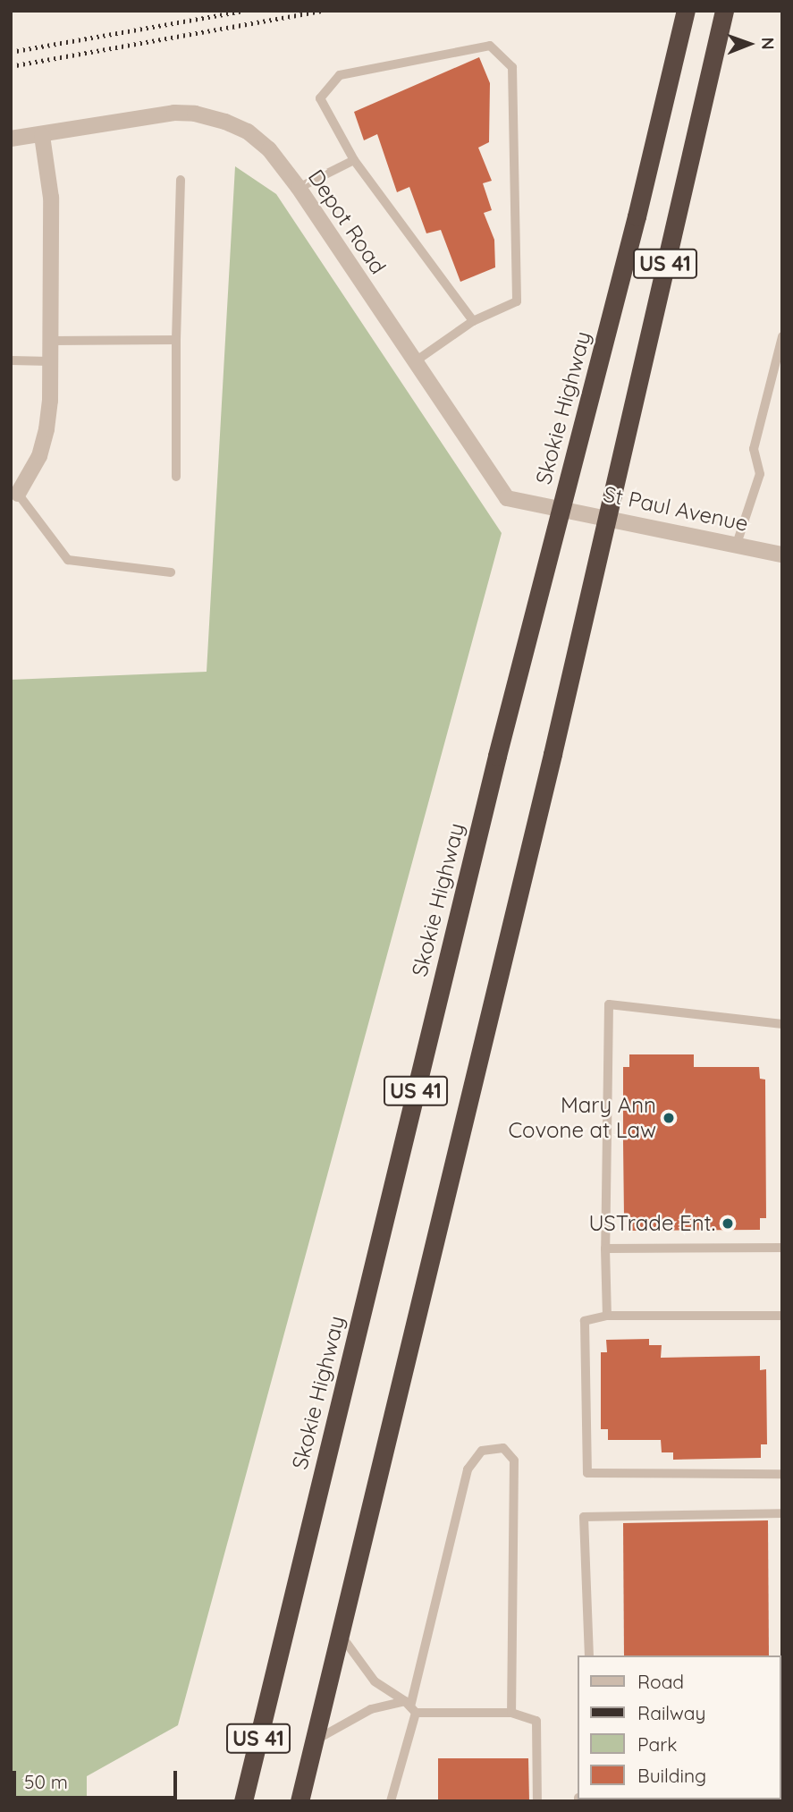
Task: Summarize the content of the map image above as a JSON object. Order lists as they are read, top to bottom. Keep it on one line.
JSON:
{"streets":{"highway":["US 41","Skokie Highway"],"street":["Depot Road","St Paul Avenue"]},"crossings":[["Depot Road","Skokie Highway"],["Depot Road","St Paul Avenue"],["US 41","St Paul Avenue"],["Skokie Highway","St Paul Avenue"]],"places":["Mary Ann Covone at Law","USTrade Ent."],"legend":["Road","Railway","Park","Building"],"scale_bar":"50 m","north":"right"}
